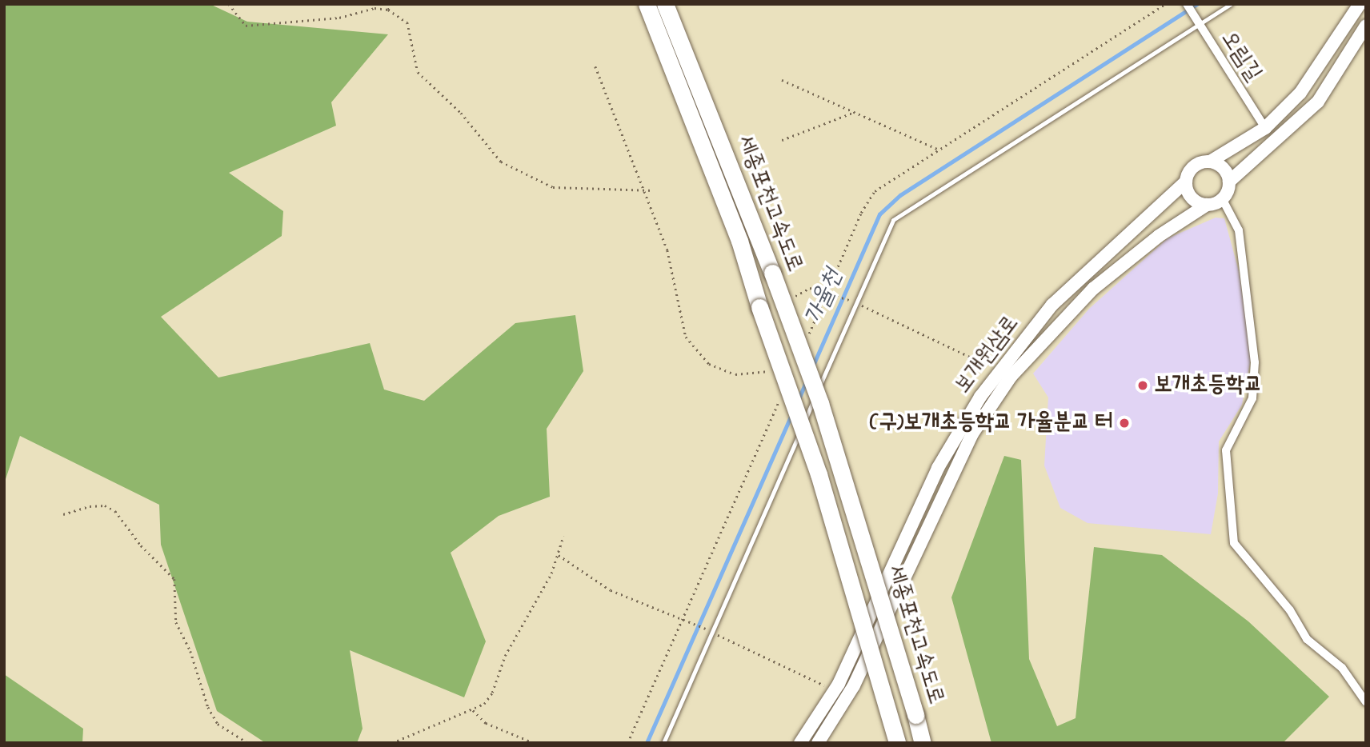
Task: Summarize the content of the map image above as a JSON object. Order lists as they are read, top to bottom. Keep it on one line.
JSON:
{"streets":{"highway":["세종포천고속도로"],"main road":["보개원삼로"],"street":["오림길"]},"water":["가율천"],"places":["보개초등학교","(구)보개초등학교 가율분교 터"]}
